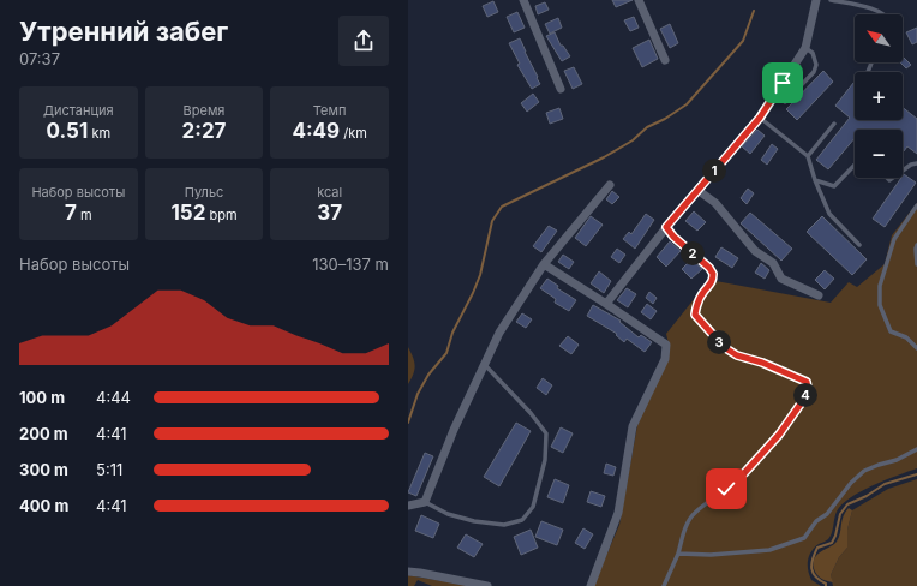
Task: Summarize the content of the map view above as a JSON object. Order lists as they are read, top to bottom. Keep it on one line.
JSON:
{"north":"top left","page":{"heading":["Утренний забег","07:37"],"map_buttons":["+","−"],"stats":[["Дистанция","0.51 km"],["Время","2:27"],["Темп","4:49 /km"],["Набор высоты","7 m"],["Пульс","152 bpm"],["kcal","37"]],"pins":["1","2","3","4"],"chart":["Набор высоты","130–137 m"],"list":[{"name":"100 m","note":"4:44"},{"name":"200 m","note":"4:41"},{"name":"300 m","note":"5:11"},{"name":"400 m","note":"4:41"}]}}
